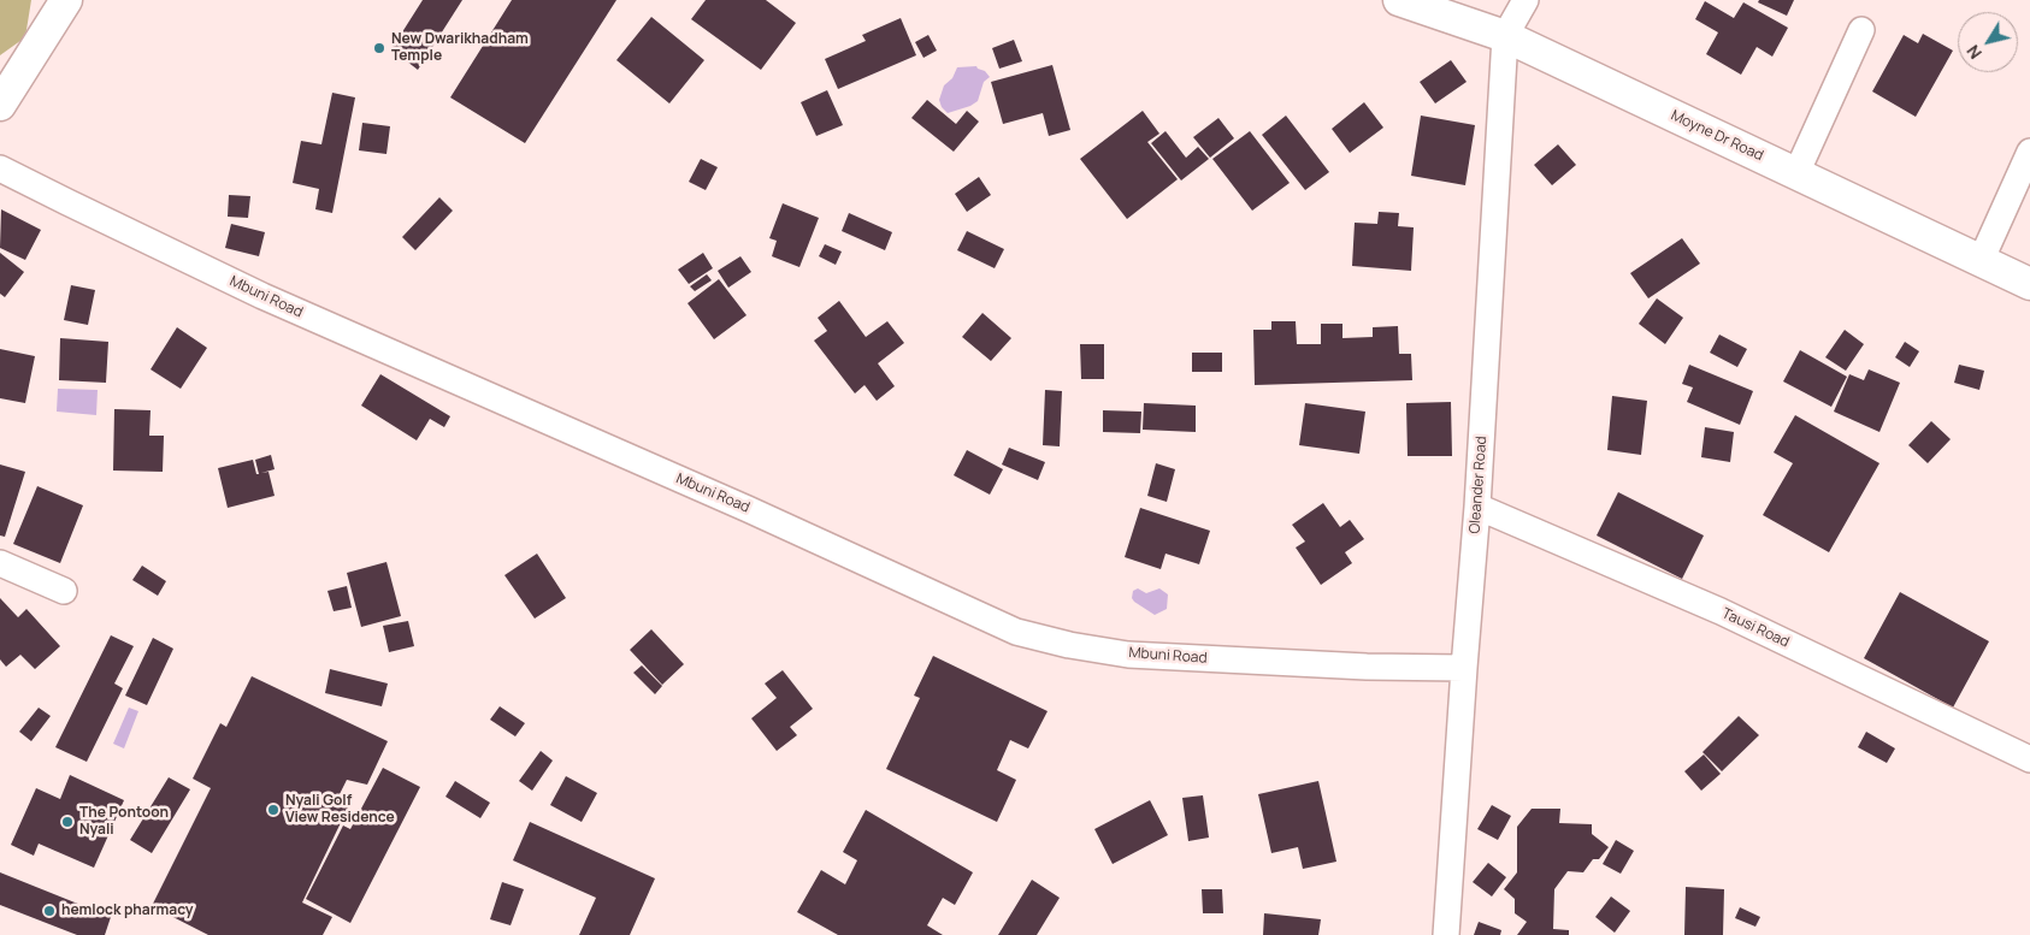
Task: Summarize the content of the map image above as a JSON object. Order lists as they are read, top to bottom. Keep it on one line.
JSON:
{"streets":{"main road":["Moyne Dr Road"],"street":["Mbuni Road","Oleander Road","Tausi Road"]},"crossings":[["Moyne Dr Road","Oleander Road"],["Mbuni Road","Oleander Road"],["Oleander Road","Tausi Road"]],"places":["New Dwarikhadham Temple","Nyali Golf View Residence","The Pontoon Nyali","hemlock pharmacy"],"north":"bottom left"}
